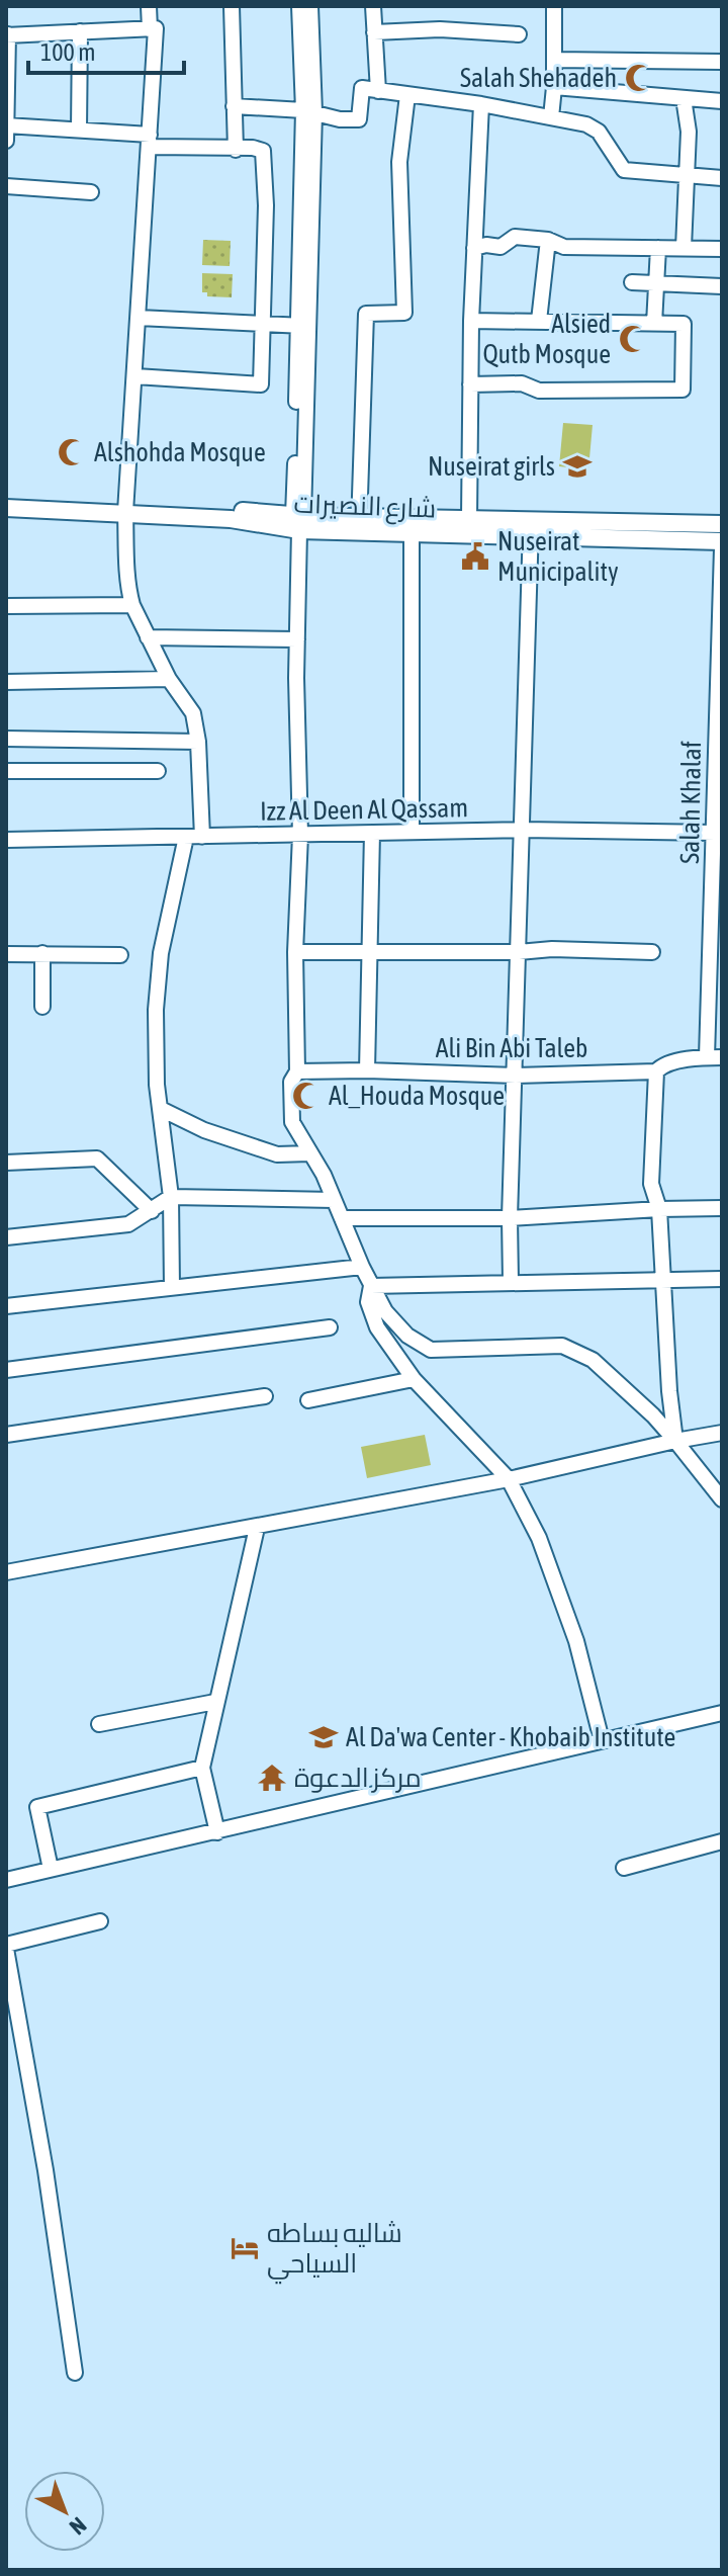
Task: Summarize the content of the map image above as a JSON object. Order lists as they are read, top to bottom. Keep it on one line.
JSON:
{"streets":{"main road":["شارع النصيرات"],"street":["Salah Khalaf","Izz Al Deen Al Qassam","Ali Bin Abi Taleb"]},"crossings":[["Salah Khalaf","Izz Al Deen Al Qassam"],["Salah Khalaf","Ali Bin Abi Taleb"]],"places":{"mosque":["Salah Shehadeh","Alsied Qutb Mosque","Alshohda Mosque","Al_Houda Mosque"],"school or university":["Nuseirat girls","Al Da'wa Center - Khobaib Institute"],"public building":["Nuseirat Municipality"],"temple":["مركز الدعوة"],"hotel":["شاليه بساطه السياحي"]},"scale_bar":"100 m","north":"bottom right"}
